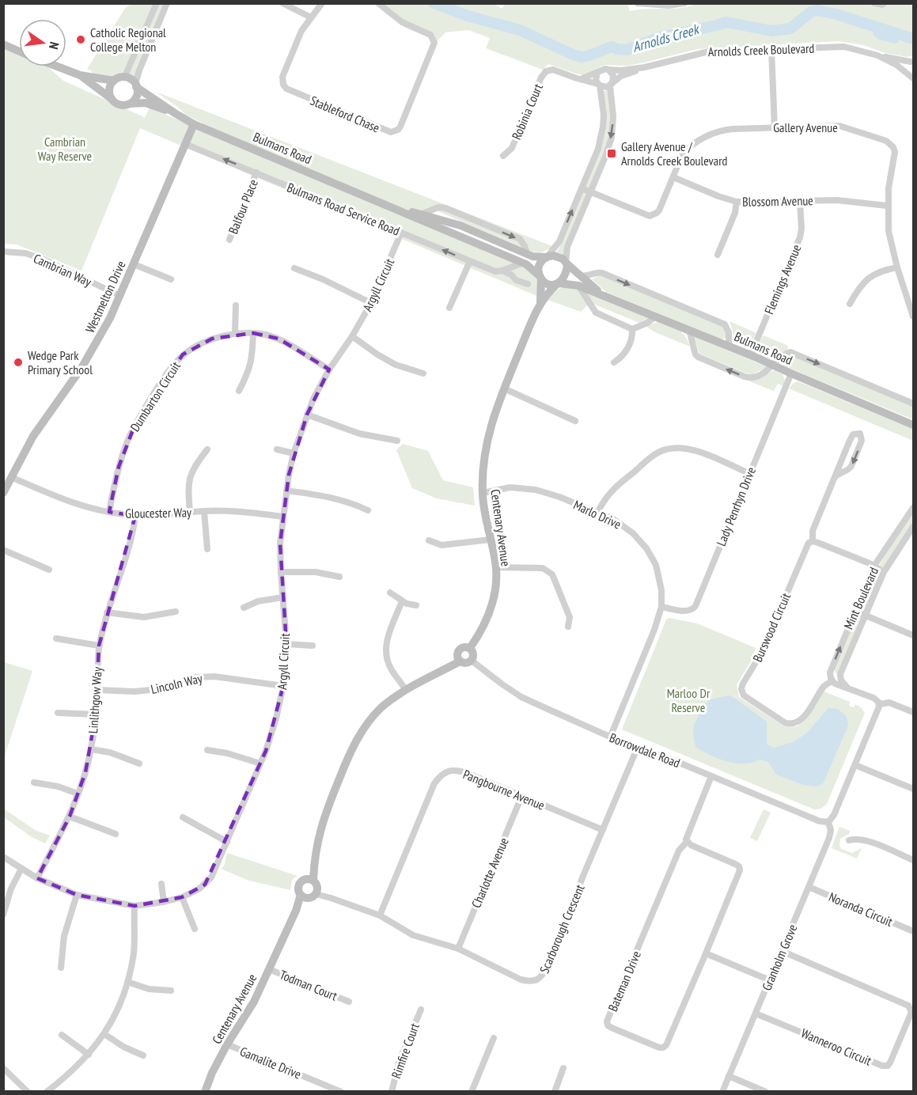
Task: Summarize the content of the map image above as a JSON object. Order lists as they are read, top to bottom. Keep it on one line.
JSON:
{"streets":{"street":["Arnolds Creek Boulevard","Robinia Court","Stableford Chase","Gallery Avenue","Bulmans Road","Blossom Avenue","Balfour Place","Bulmans Road Service Road","Cambrian Way","Flemings Avenue","Argyll Circuit","Westmelton Drive","Dumbarton Circuit","Lady Penrhyn Drive","Gloucester Way","Marlo Drive","Centenary Avenue","Mint Boulevard","Burswood Circuit","Lincoln Way","Linlithgow Way","Borrowdale Road","Pangbourne Avenue","Charlotte Avenue","Noranda Circuit","Scarborough Crescent","Granholm Grove","Bateman Drive","Todman Court","Wanneroo Circuit","Rimfire Court","Gamalite Drive"]},"crossings":[["Arnolds Creek Boulevard","Robinia Court"],["Gallery Avenue","Blossom Avenue"],["Bulmans Road","Flemings Avenue"],["Bulmans Road","Westmelton Drive"],["Bulmans Road","Lady Penrhyn Drive"],["Bulmans Road","Centenary Avenue"],["Blossom Avenue","Flemings Avenue"],["Balfour Place","Bulmans Road Service Road"],["Bulmans Road Service Road","Argyll Circuit"],["Bulmans Road Service Road","Westmelton Drive"],["Cambrian Way","Westmelton Drive"],["Argyll Circuit","Dumbarton Circuit"],["Argyll Circuit","Gloucester Way"],["Argyll Circuit","Lincoln Way"],["Argyll Circuit","Linlithgow Way"],["Westmelton Drive","Gloucester Way"],["Dumbarton Circuit","Gloucester Way"],["Lady Penrhyn Drive","Marlo Drive"],["Gloucester Way","Linlithgow Way"],["Marlo Drive","Centenary Avenue"],["Marlo Drive","Borrowdale Road"],["Centenary Avenue","Borrowdale Road"],["Centenary Avenue","Scarborough Crescent"],["Centenary Avenue","Todman Court"],["Centenary Avenue","Gamalite Drive"],["Mint Boulevard","Burswood Circuit"],["Lincoln Way","Linlithgow Way"],["Borrowdale Road","Scarborough Crescent"],["Borrowdale Road","Granholm Grove"],["Pangbourne Avenue","Charlotte Avenue"],["Pangbourne Avenue","Scarborough Crescent"],["Charlotte Avenue","Scarborough Crescent"],["Noranda Circuit","Granholm Grove"],["Granholm Grove","Wanneroo Circuit"]],"one_way":["Bulmans Road Service Road"],"water":["Arnolds Creek"],"parks":["Cambrian Way Reserve","Marloo Dr Reserve"],"places":{"other":["Catholic Regional College Melton","Wedge Park Primary School"],"transit":["Gallery Avenue / Arnolds Creek Boulevard"]},"north":"right"}
